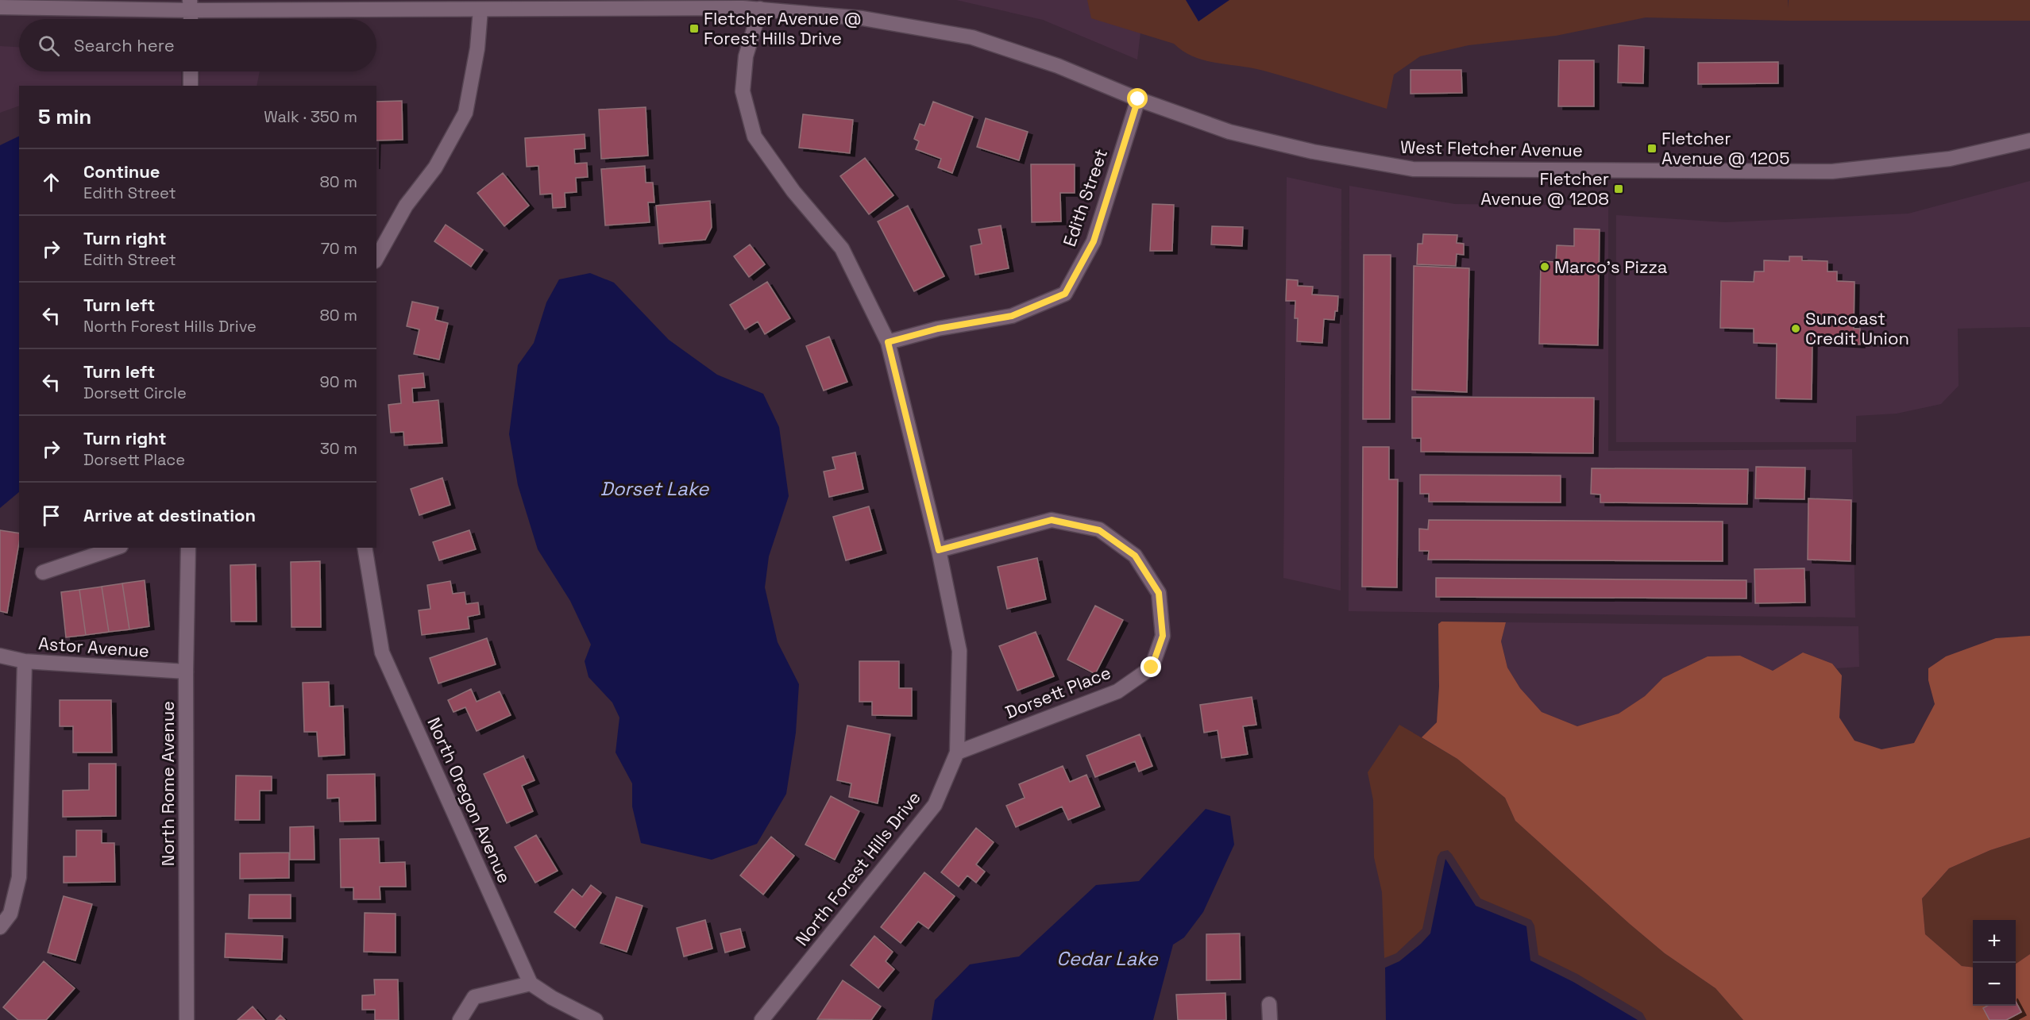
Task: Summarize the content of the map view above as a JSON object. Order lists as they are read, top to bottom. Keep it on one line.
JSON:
{"streets":{"street":["West Fletcher Avenue","Edith Street","Astor Avenue","Dorsett Place","North Rome Avenue","North Oregon Avenue","North Forest Hills Drive"]},"crossings":[["West Fletcher Avenue","Edith Street"],["West Fletcher Avenue","North Forest Hills Drive"],["Edith Street","North Forest Hills Drive"],["Astor Avenue","North Rome Avenue"],["Dorsett Place","North Forest Hills Drive"]],"water":["Dorset Lake","Cedar Lake"],"places":{"transit":["Fletcher Avenue @ Forest Hills Drive","Fletcher Avenue @ 1205","Fletcher Avenue @ 1208"],"other":["Marco's Pizza","Suncoast Credit Union"]},"page":{"search":"Search here","heading":["5 min","Walk · 350 m"],"list":[["Continue","Edith Street","80 m"],["Turn right","Edith Street","70 m"],["Turn left","North Forest Hills Drive","80 m"],["Turn left","Dorsett Circle","90 m"],["Turn right","Dorsett Place","30 m"],"Arrive at destination"],"map_buttons":["+","−"]}}
